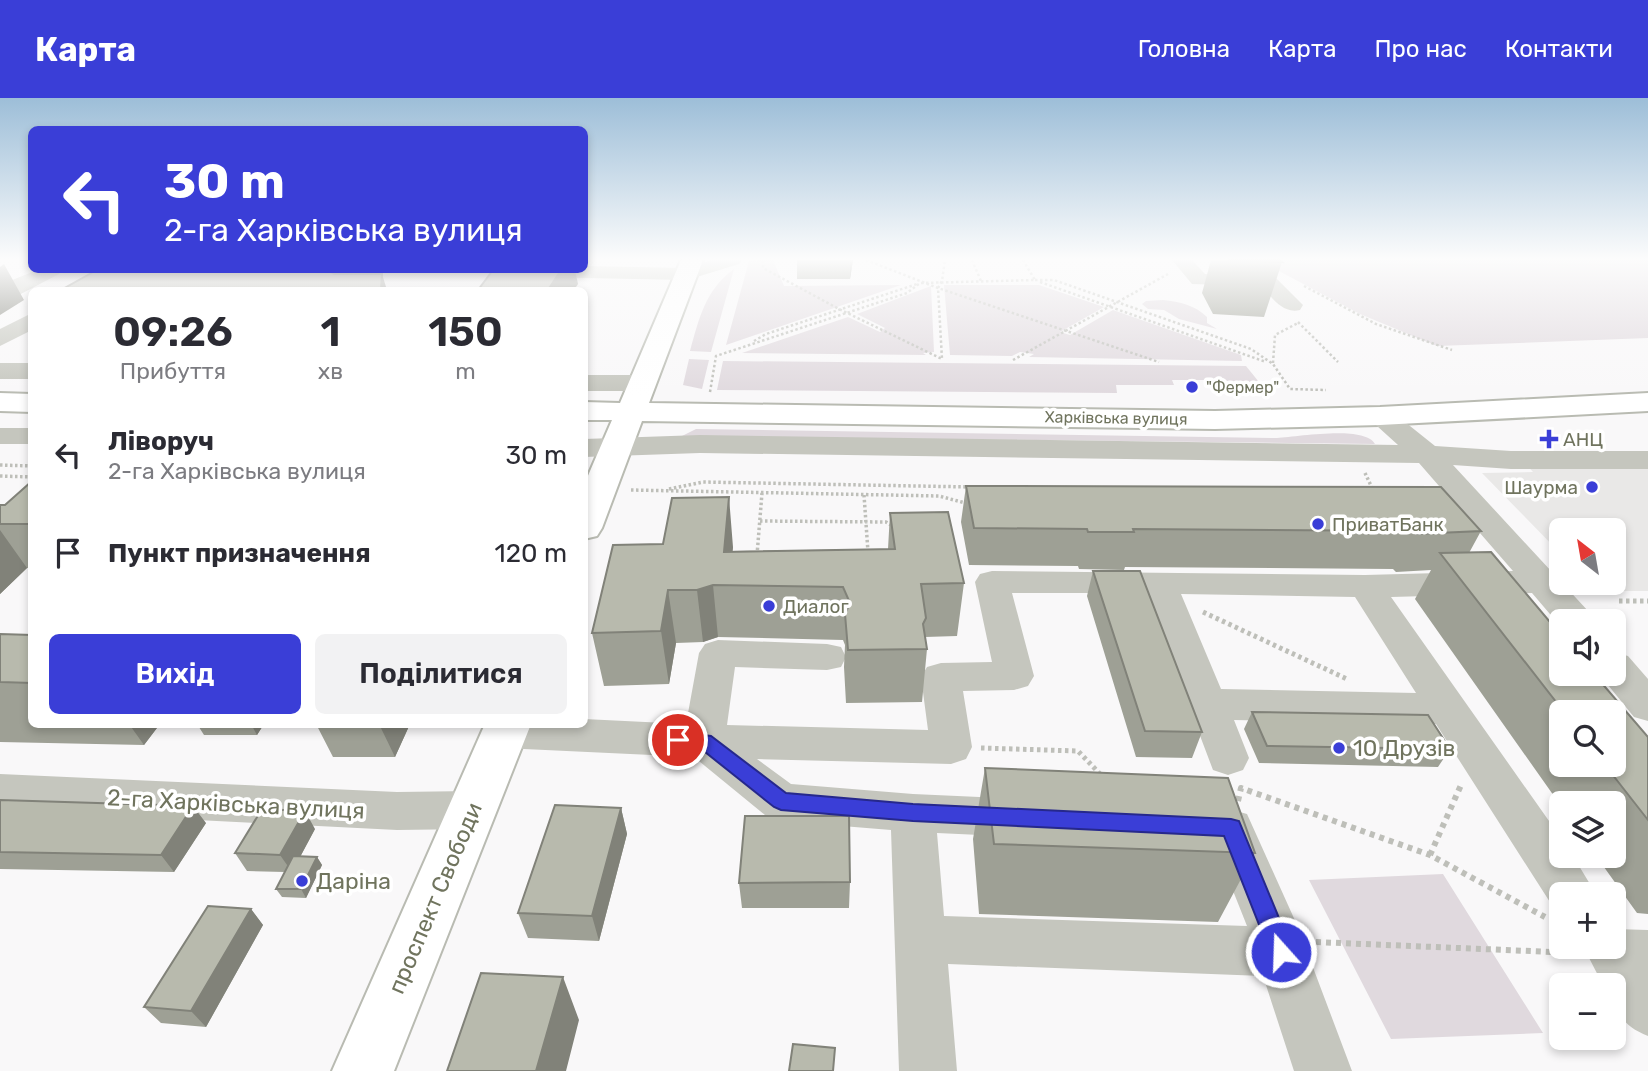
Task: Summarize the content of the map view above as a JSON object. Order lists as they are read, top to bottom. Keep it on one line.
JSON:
{"streets":{"main road":["Харківська вулиця","проспект Свободи"],"street":["2-га Харківська вулиця"]},"crossings":[["2-га Харківська вулиця","проспект Свободи"]],"places":{"other":["\"Фермер\"","Шаурма","ПриватБанк","Диалог","10 Друзів","Даріна"],"health":["АНЦ"]},"north":"top left","page":{"header":"Карта","nav":["Головна","Карта","Про нас","Контакти"],"turn":["30 m","2-га Харківська вулиця"],"eta":["09:26","Прибуття","1","хв","150","m"],"list":[{"name":"Ліворуч","note":"2-га Харківська вулиця","value":"30 m"},{"name":"Пункт призначення","value":"120 m"}],"map_buttons":["+","−"],"buttons":["Вихід","Поділитися"]}}
